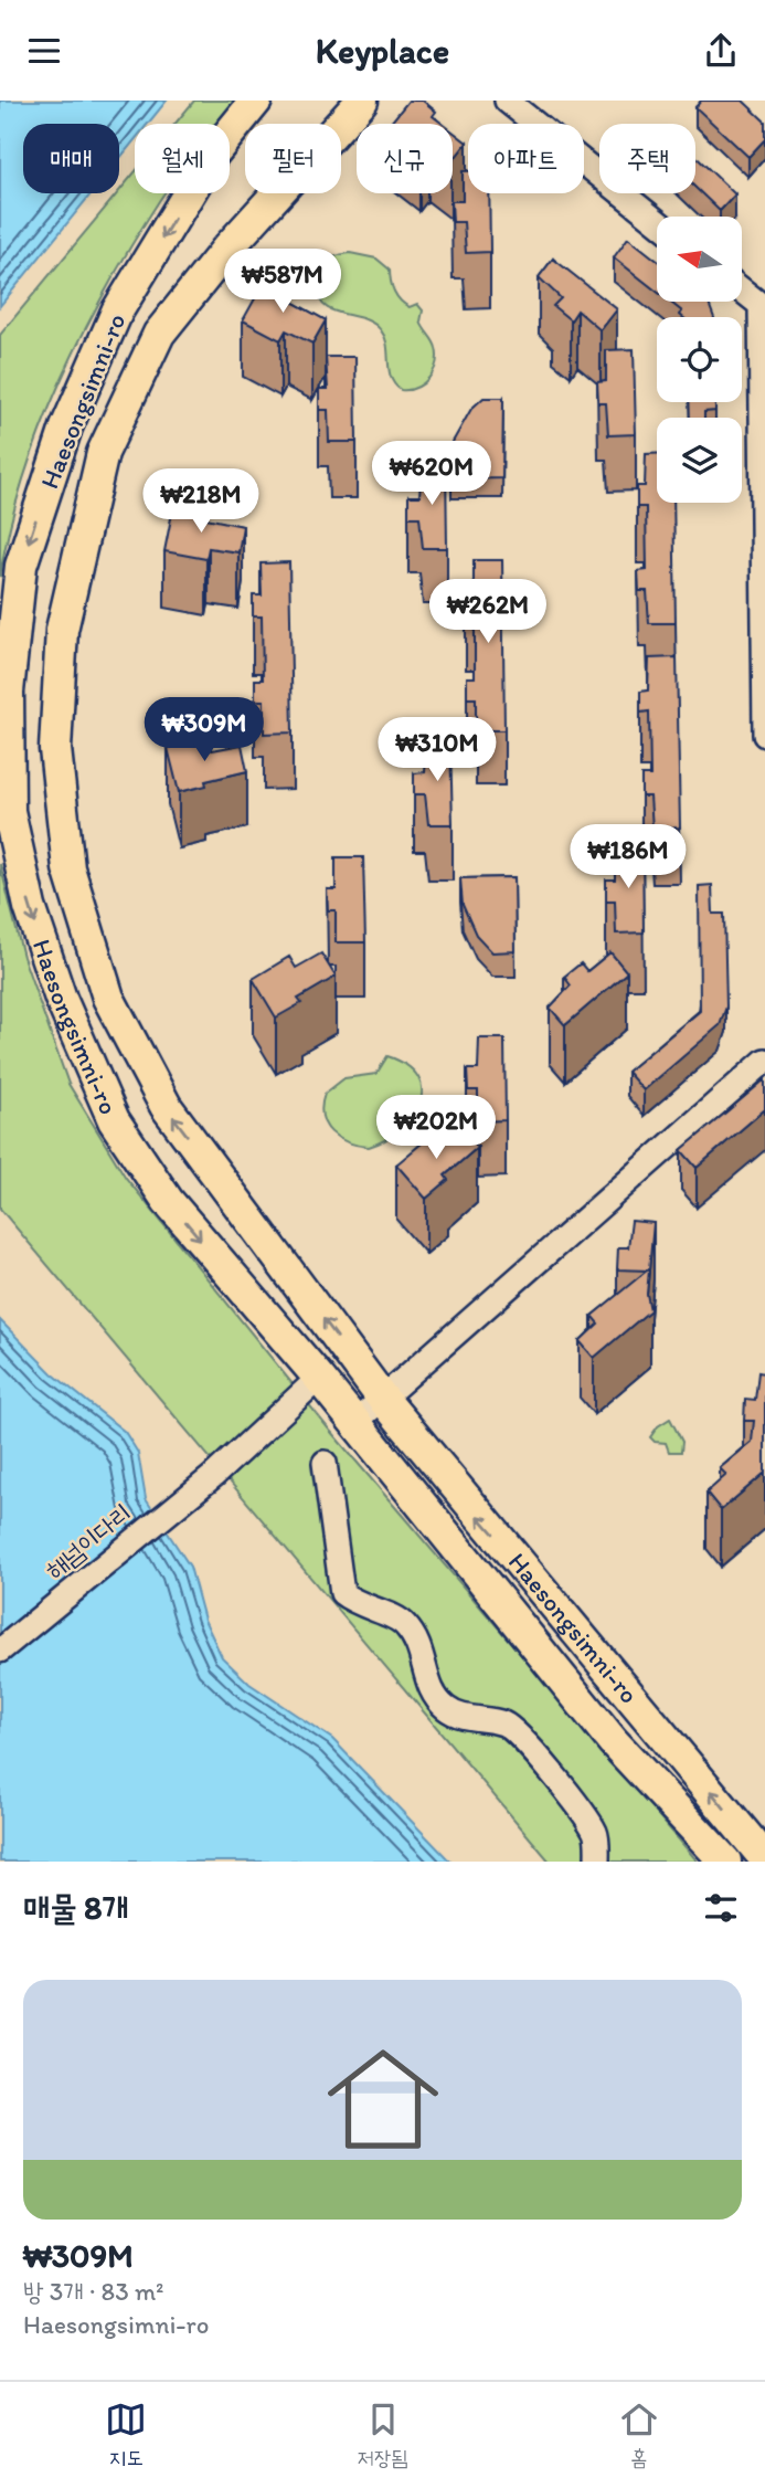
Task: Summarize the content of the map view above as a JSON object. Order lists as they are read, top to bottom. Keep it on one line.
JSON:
{"streets":{"main road":["Haesongsimni-ro"],"street":["해넘이다리"]},"crossings":[["Haesongsimni-ro","해넘이다리"]],"north":"left","page":{"header":"Keyplace","chip":["매매","월세","필터","신규","아파트","주택"],"price":["₩587M","₩620M","₩218M","₩262M","₩309M","₩310M","₩186M","₩202M"],"heading":"매물 8개","list":[{"name":"₩309M","note":"방 3개 · 83 m² · Haesongsimni-ro"}],"tabs":["지도","저장됨","홈"]}}
